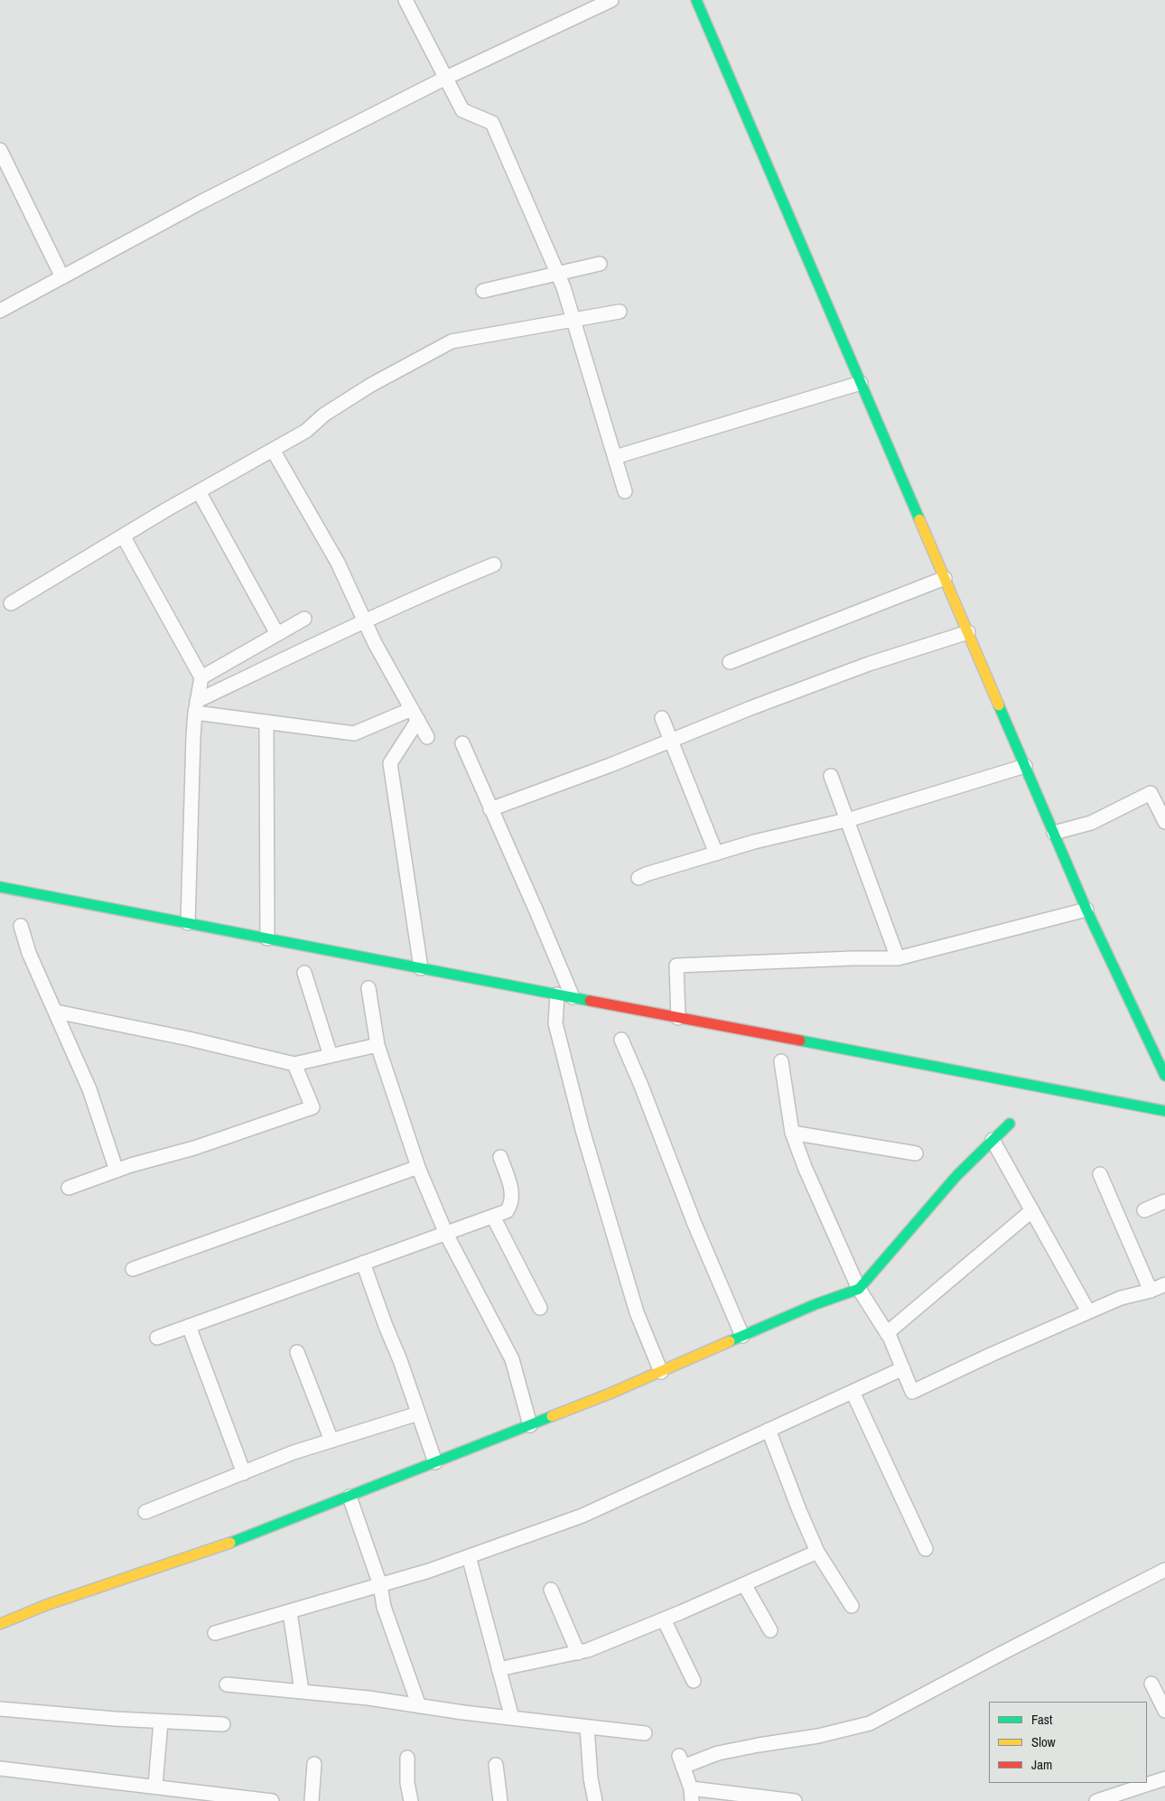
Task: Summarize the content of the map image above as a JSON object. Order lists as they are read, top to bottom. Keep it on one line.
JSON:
{"legend":["Fast","Slow","Jam"]}
